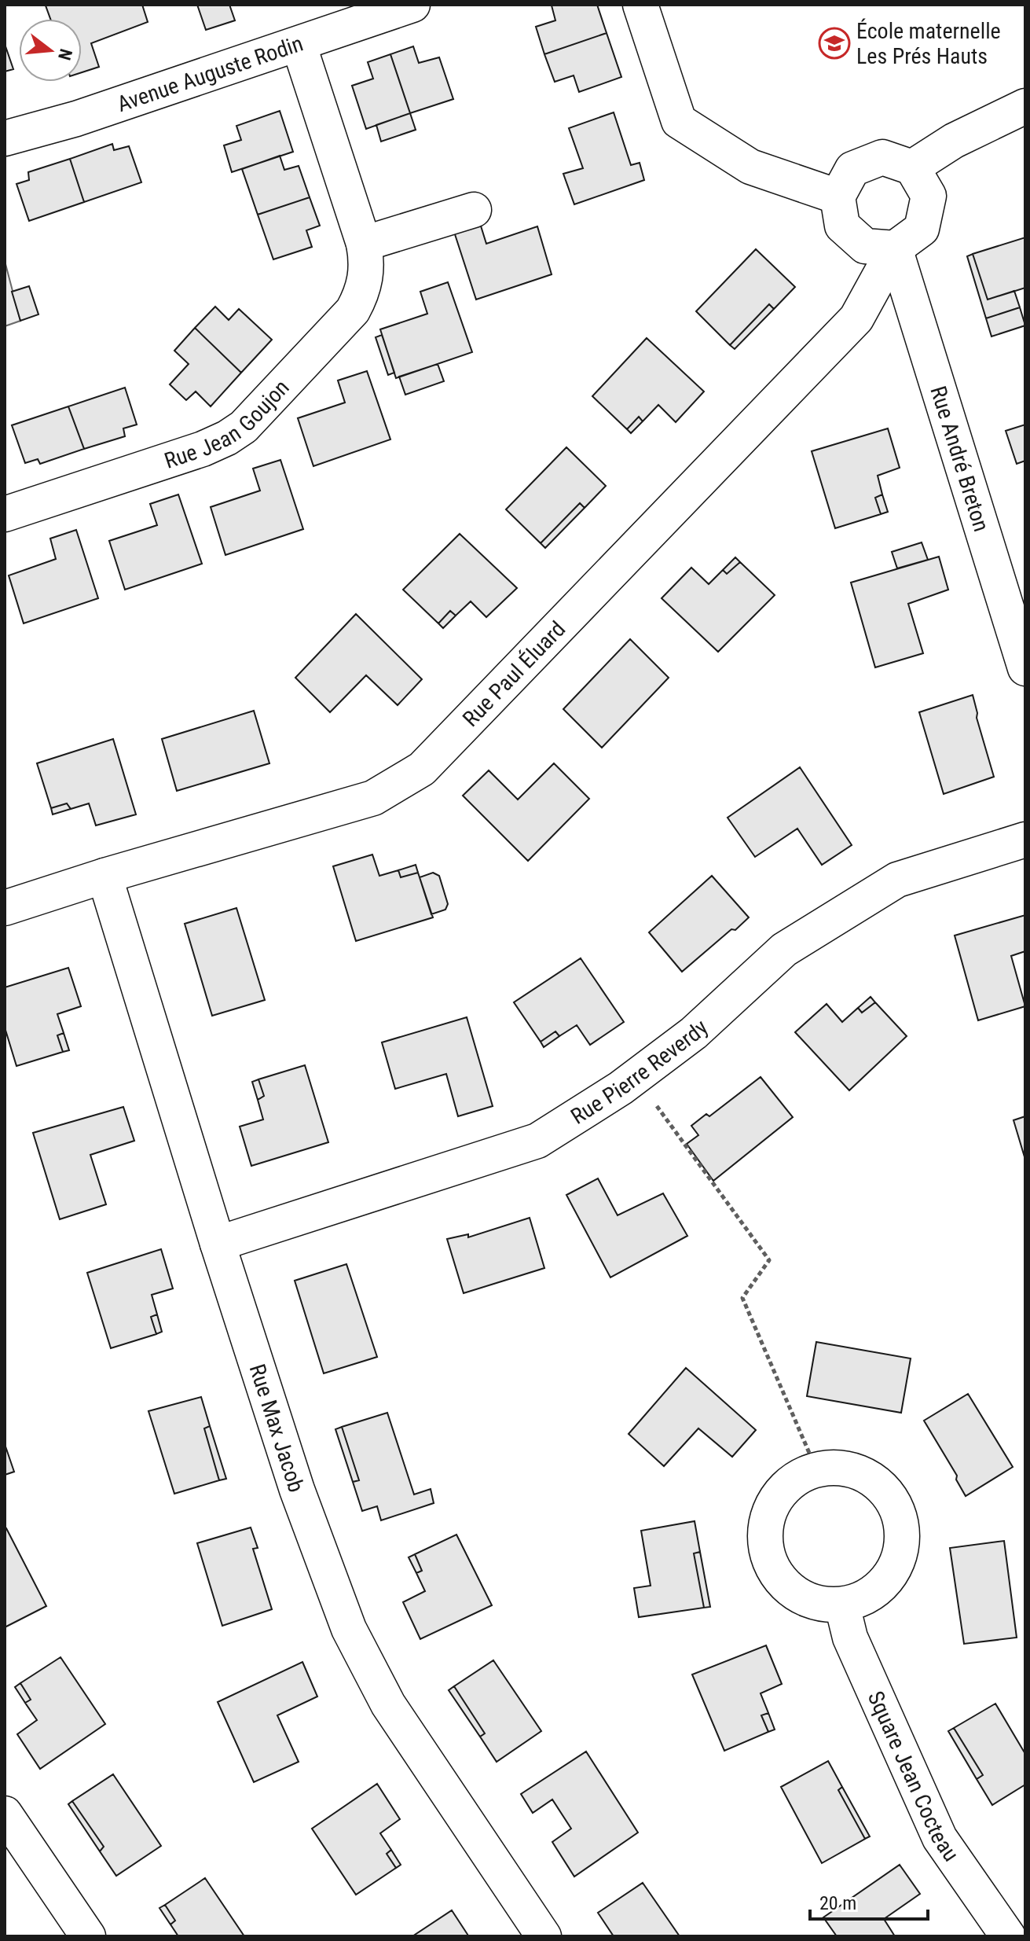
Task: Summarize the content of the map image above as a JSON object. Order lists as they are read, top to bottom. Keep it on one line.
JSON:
{"streets":{"street":["Avenue Auguste Rodin","Rue Jean Goujon","Rue André Breton","Rue Paul Éluard","Rue Pierre Reverdy","Rue Max Jacob","Square Jean Cocteau"]},"crossings":[["Avenue Auguste Rodin","Rue Jean Goujon"],["Rue André Breton","Rue Paul Éluard"],["Rue Paul Éluard","Rue Max Jacob"],["Rue Pierre Reverdy","Rue Max Jacob"]],"places":{"school or university":["École maternelle Les Prés Hauts"]},"scale_bar":"20 m","north":"right"}
